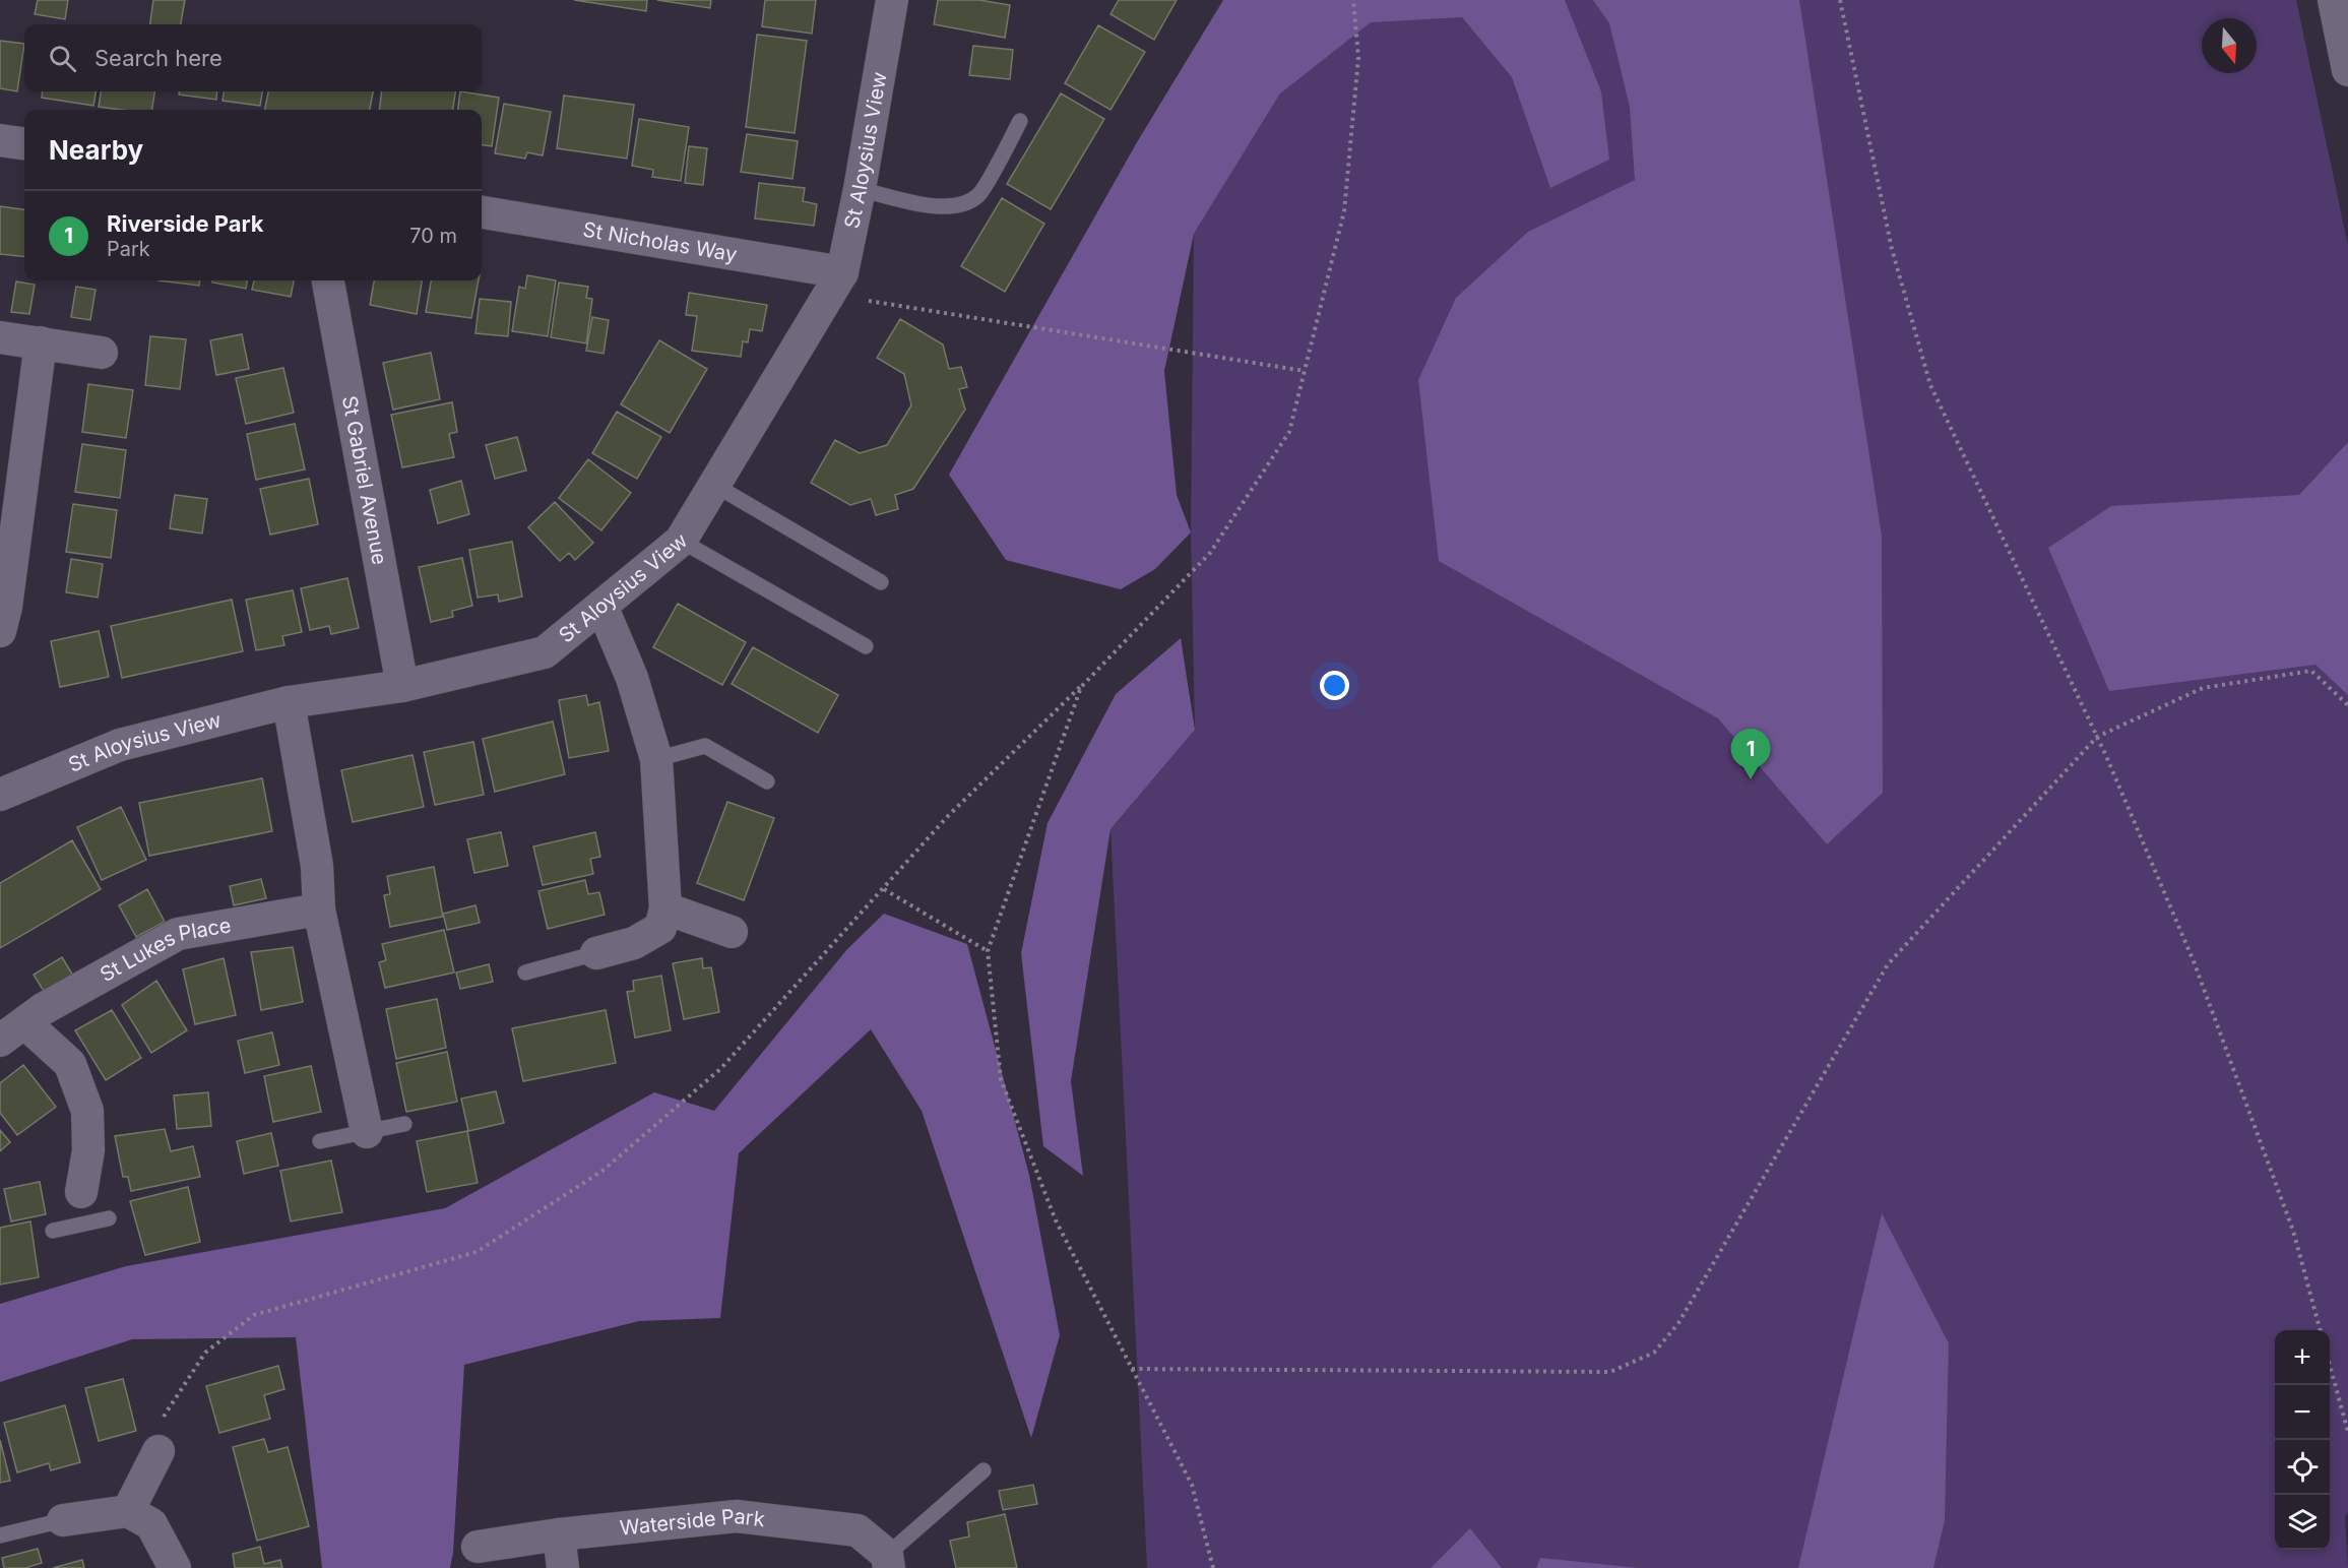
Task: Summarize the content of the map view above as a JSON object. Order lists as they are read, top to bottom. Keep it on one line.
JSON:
{"streets":{"street":["St Aloysius View","St Nicholas Way","St Gabriel Avenue","St Lukes Place","Waterside Park"]},"crossings":[["St Aloysius View","St Nicholas Way"],["St Aloysius View","St Gabriel Avenue"]],"north":"bottom","page":{"search":"Search here","heading":"Nearby","list":[{"mark":"1","name":"Riverside Park","note":"Park","value":"70 m"}],"pins":"1","map_buttons":["+","−"]}}
